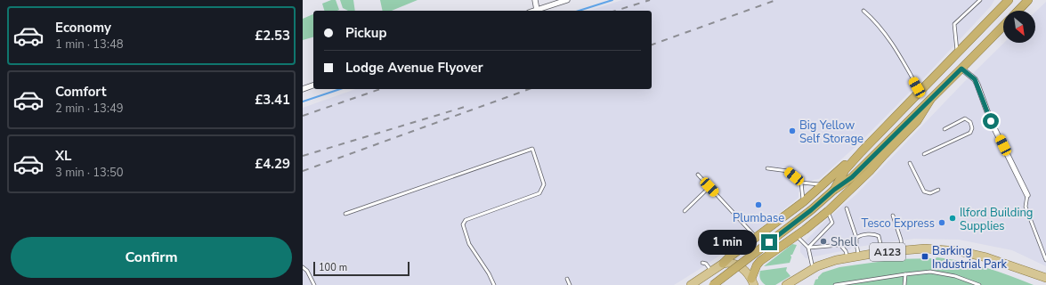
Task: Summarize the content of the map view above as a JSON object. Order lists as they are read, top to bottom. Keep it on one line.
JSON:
{"streets":{"main road":["A123"]},"places":{"other":["Big Yellow Self Storage","Plumbase","Ilford Building Supplies","Tesco Express","Shell"],"transit":["Barking Industrial Park"]},"scale_bar":"100 m","north":"bottom right","page":{"list":[{"name":"Economy","note":"1 min · 13:48","value":"£2.53"},{"name":"Comfort","note":"2 min · 13:49","value":"£3.41"},{"name":"XL","note":"3 min · 13:50","value":"£4.29"}],"banner":["Pickup","Lodge Avenue Flyover"],"buttons":"Confirm","bubble":"1 min","scale":"100 m"}}
